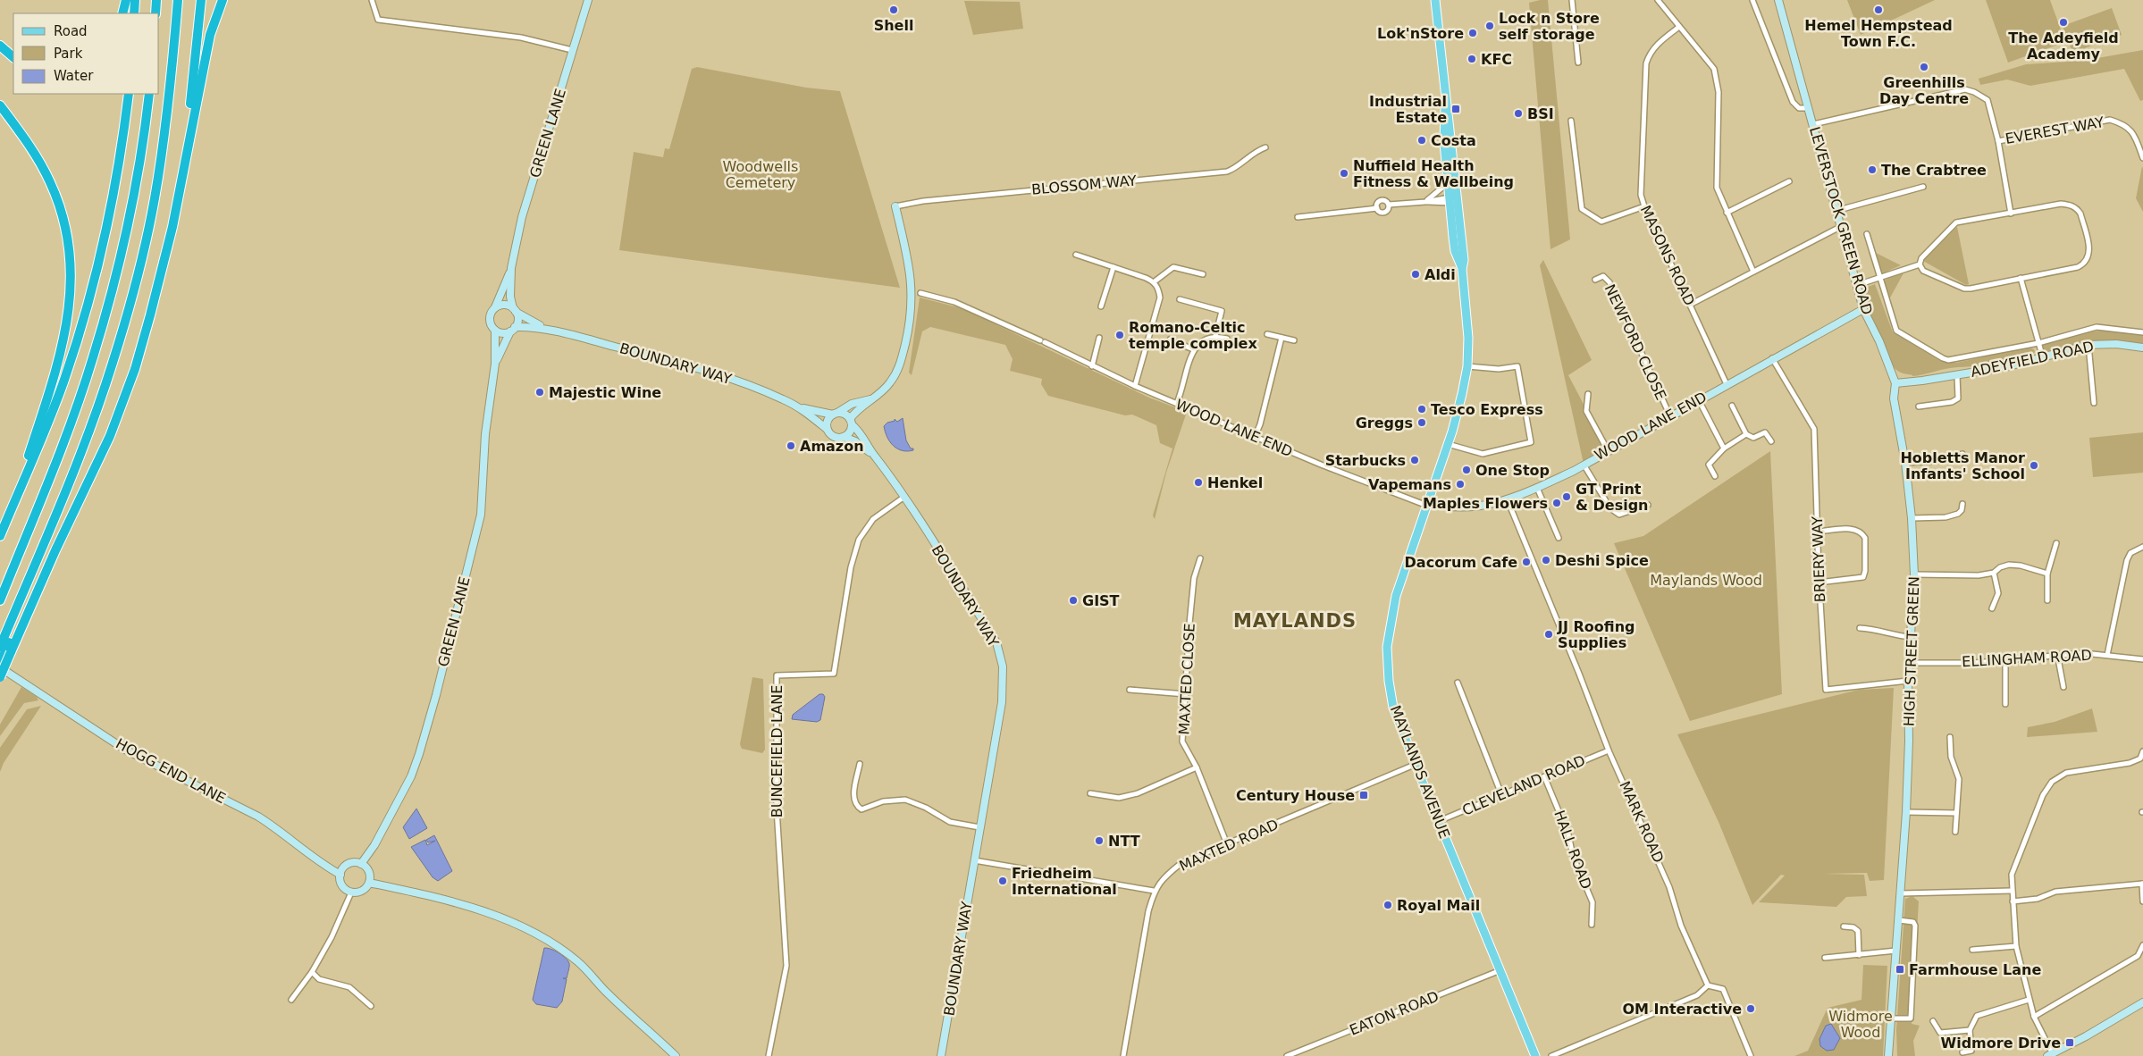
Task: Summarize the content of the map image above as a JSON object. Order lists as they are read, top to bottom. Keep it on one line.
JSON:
{"streets":{"main road":["MAYLANDS AVENUE"],"street":["EVEREST WAY","GREEN LANE","BLOSSOM WAY","LEVERSTOCK GREEN ROAD","MASONS ROAD","NEWFORD CLOSE","ADEYFIELD ROAD","BOUNDARY WAY","WOOD LANE END","BRIERY WAY","HIGH STREET GREEN","ELLINGHAM ROAD","MAXTED CLOSE","BUNCEFIELD LANE","HOGG END LANE","CLEVELAND ROAD","MARK ROAD","MAXTED ROAD","HALL ROAD","EATON ROAD"]},"crossings":[["GREEN LANE","BOUNDARY WAY"],["GREEN LANE","HOGG END LANE"],["LEVERSTOCK GREEN ROAD","ADEYFIELD ROAD"],["LEVERSTOCK GREEN ROAD","WOOD LANE END"],["LEVERSTOCK GREEN ROAD","HIGH STREET GREEN"],["MASONS ROAD","WOOD LANE END"],["NEWFORD CLOSE","WOOD LANE END"],["ADEYFIELD ROAD","HIGH STREET GREEN"],["BOUNDARY WAY","BUNCEFIELD LANE"],["WOOD LANE END","BRIERY WAY"],["WOOD LANE END","MAYLANDS AVENUE"],["WOOD LANE END","MARK ROAD"],["BRIERY WAY","HIGH STREET GREEN"],["HIGH STREET GREEN","ELLINGHAM ROAD"],["MAXTED CLOSE","MAXTED ROAD"],["MAYLANDS AVENUE","CLEVELAND ROAD"],["MAYLANDS AVENUE","MAXTED ROAD"],["MAYLANDS AVENUE","EATON ROAD"],["CLEVELAND ROAD","MARK ROAD"],["CLEVELAND ROAD","HALL ROAD"]],"districts":["MAYLANDS"],"parks":["Woodwells Cemetery","Maylands Wood","Widmore Wood"],"places":{"other":["Shell","Hemel Hempstead Town F.C.","The Adeyfield Academy","Lock n Store self storage","Lok'nStore","KFC","Greenhills Day Centre","BSI","Costa","The Crabtree","Nuffield Health Fitness & Wellbeing","Aldi","Romano-Celtic temple complex","Majestic Wine","Tesco Express","Greggs","Amazon","Starbucks","Hobletts Manor Infants' School","One Stop","Henkel","Vapemans","GT Print & Design","Maples Flowers","Deshi Spice","Dacorum Cafe","GIST","JJ Roofing Supplies","NTT","Friedheim International","Royal Mail","OM Interactive"],"transit":["Industrial Estate","Century House","Farmhouse Lane","Widmore Drive"]},"legend":["Road","Park","Water"]}
